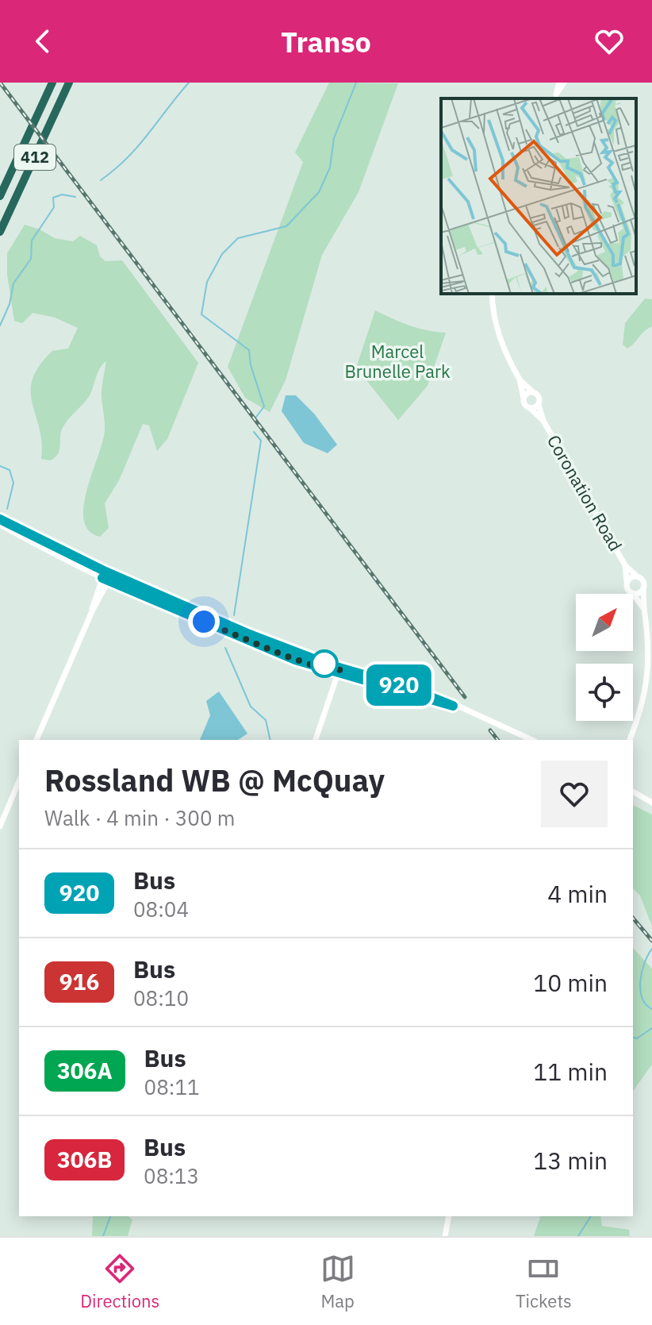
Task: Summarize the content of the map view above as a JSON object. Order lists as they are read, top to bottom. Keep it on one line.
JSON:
{"streets":{"highway":["412"],"street":["Coronation Road"]},"parks":["Marcel Brunelle Park"],"lines":["bus line 920"],"north":"top right","page":{"header":"Transo","on_map":"920","heading":["Rossland WB @ McQuay","Walk · 4 min · 300 m"],"list":[{"mark":"920","name":"Bus","note":"08:04","value":"4 min"},{"mark":"916","name":"Bus","note":"08:10","value":"10 min"},{"mark":"306A","name":"Bus","note":"08:11","value":"11 min"},{"mark":"306B","name":"Bus","note":"08:13","value":"13 min"}],"tabs":["Directions","Map","Tickets"]}}
